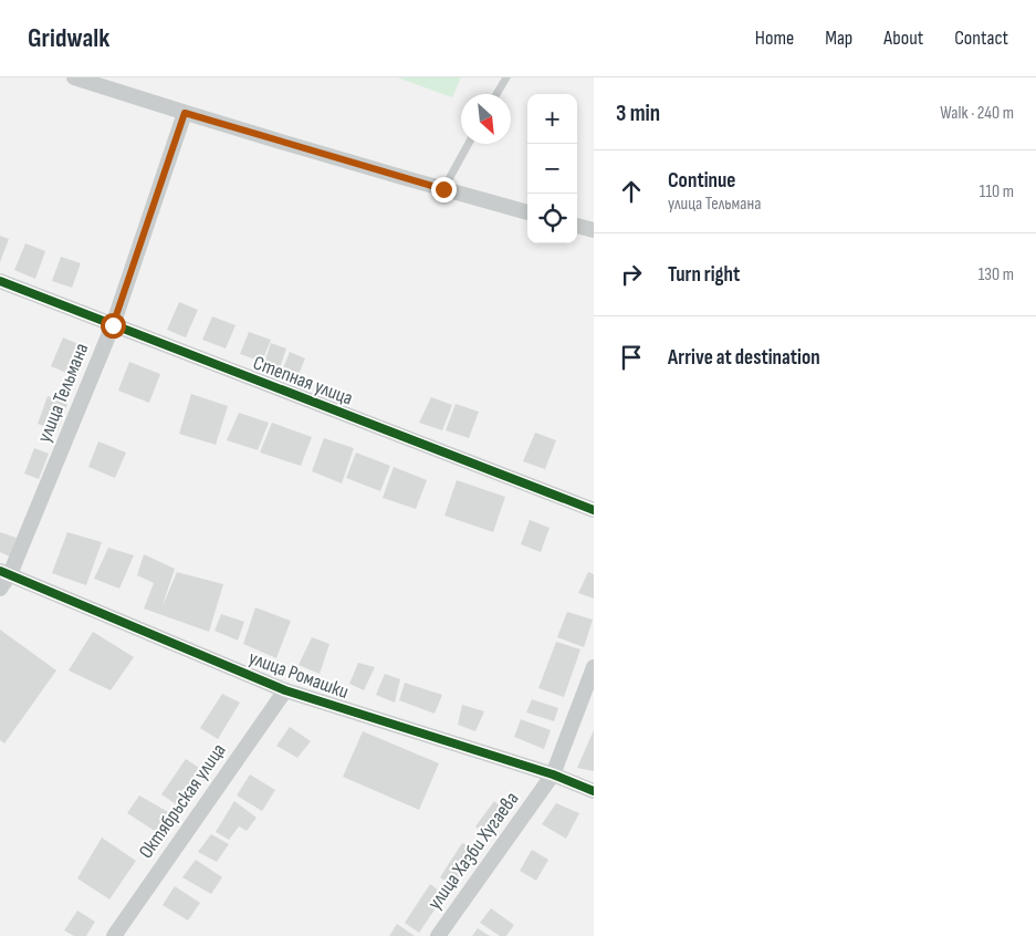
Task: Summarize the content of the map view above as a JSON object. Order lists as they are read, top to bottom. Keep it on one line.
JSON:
{"streets":{"street":["Степная улица","улица Тельмана","улица Ромашки","Октябрьская улица","улица Хазби Хугаева"]},"crossings":[["Степная улица","улица Тельмана"],["улица Тельмана","улица Ромашки"],["улица Ромашки","Октябрьская улица"],["улица Ромашки","улица Хазби Хугаева"]],"north":"bottom right","page":{"header":"Gridwalk","nav":["Home","Map","About","Contact"],"heading":["3 min","Walk · 240 m"],"map_buttons":["+","−"],"list":[["Continue","улица Тельмана","110 m"],["Turn right","130 m"],"Arrive at destination"]}}
